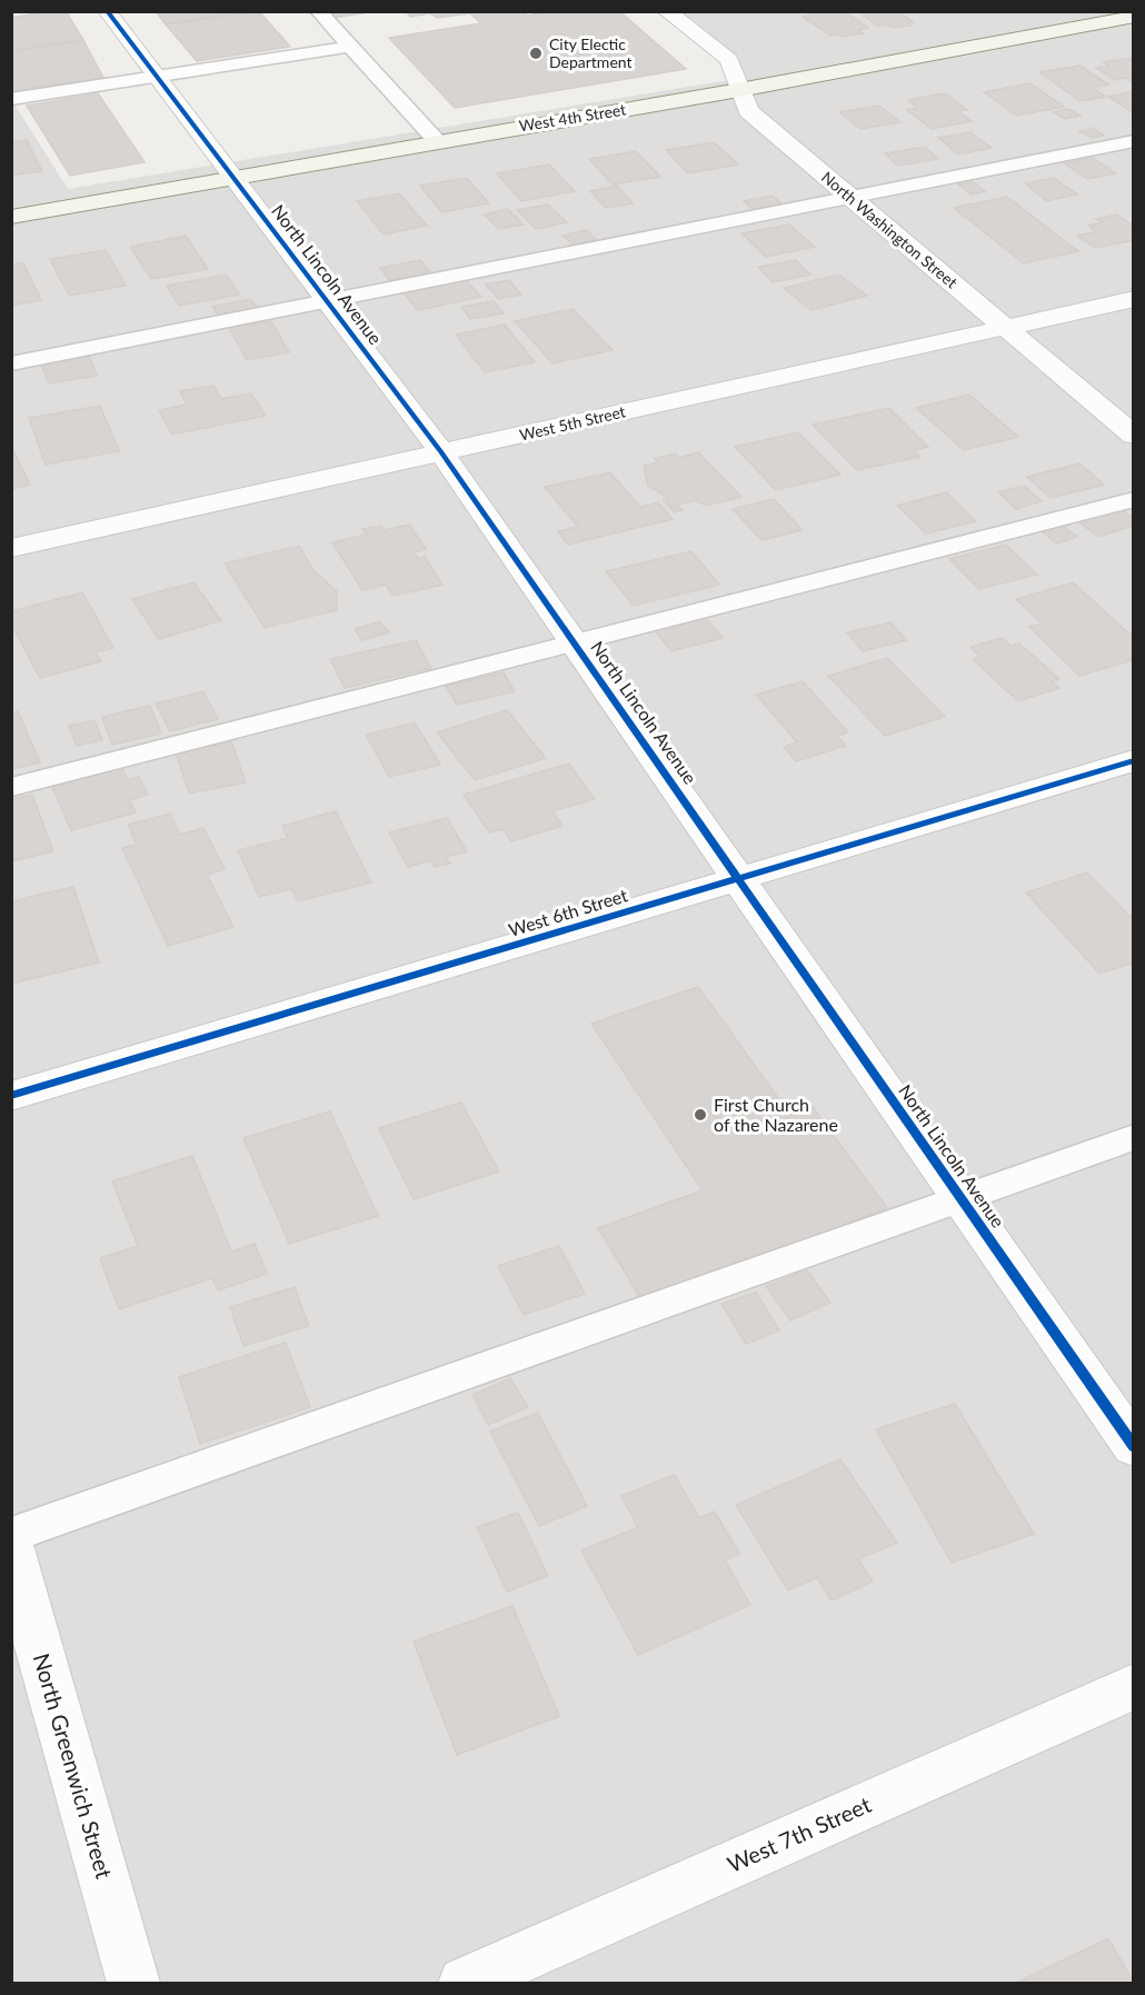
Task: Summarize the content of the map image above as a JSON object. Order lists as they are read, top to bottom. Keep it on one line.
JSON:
{"streets":{"main road":["West 4th Street"],"street":["North Washington Street","North Lincoln Avenue","West 5th Street","West 6th Street","North Greenwich Street","West 7th Street"]},"crossings":[["West 4th Street","North Washington Street"],["West 4th Street","North Lincoln Avenue"],["North Washington Street","West 5th Street"],["North Lincoln Avenue","West 5th Street"],["North Lincoln Avenue","West 6th Street"]],"places":["City Electic Department","First Church of the Nazarene"]}
